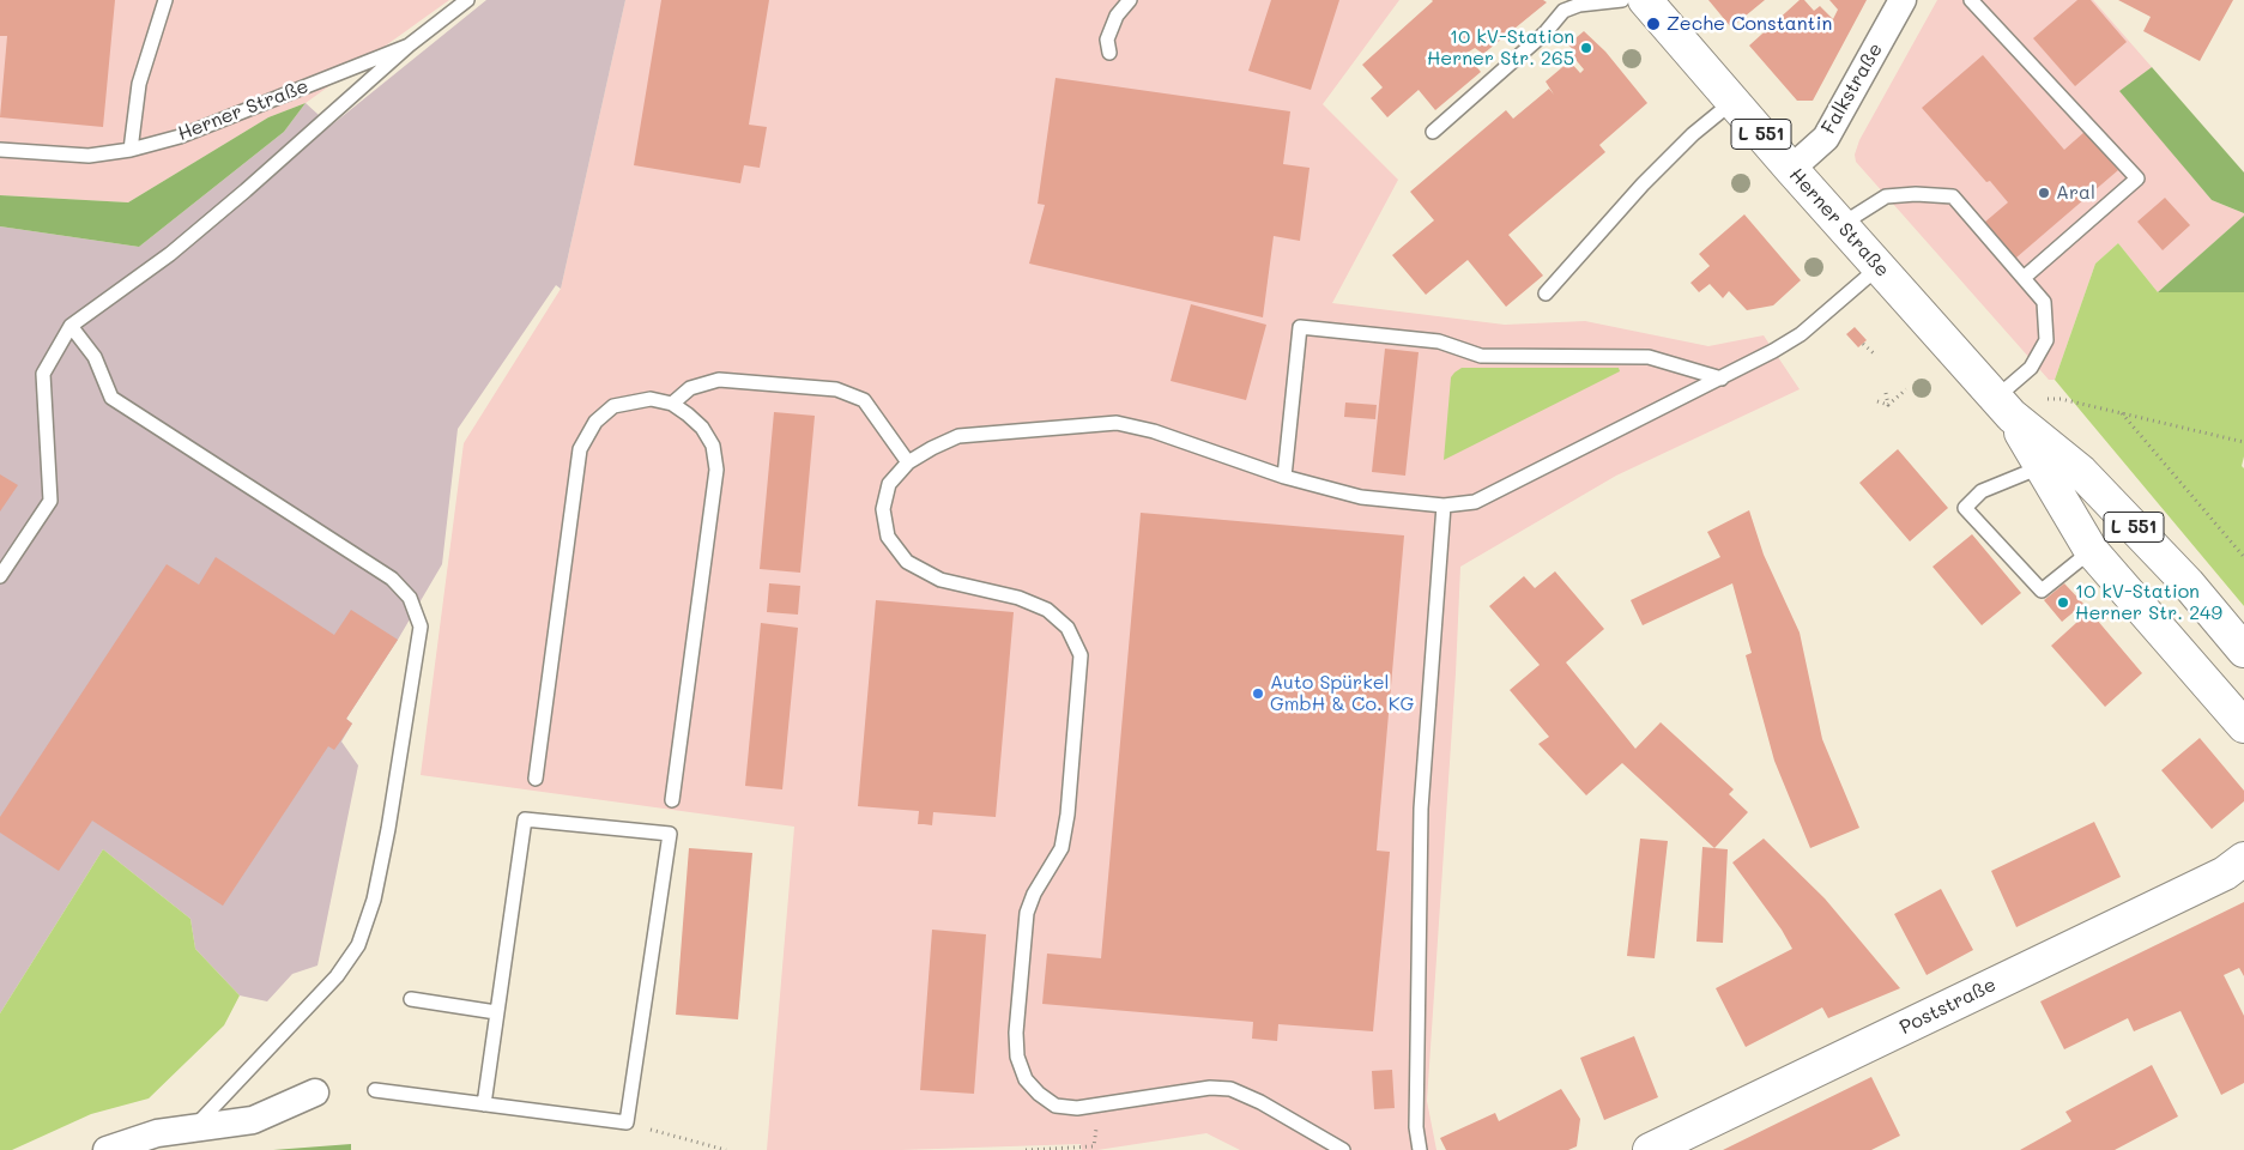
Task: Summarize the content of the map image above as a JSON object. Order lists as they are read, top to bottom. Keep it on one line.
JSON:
{"streets":{"main road":["Herner Straße","L 551","Poststraße"],"street":["Falkstraße"]},"crossings":[["Falkstraße","Herner Straße"]],"places":["Zeche Constantin","10 kV-Station Herner Str. 265","Aral","10 kV-Station Herner Str. 249","Auto Spürkel GmbH & Co. KG"]}
